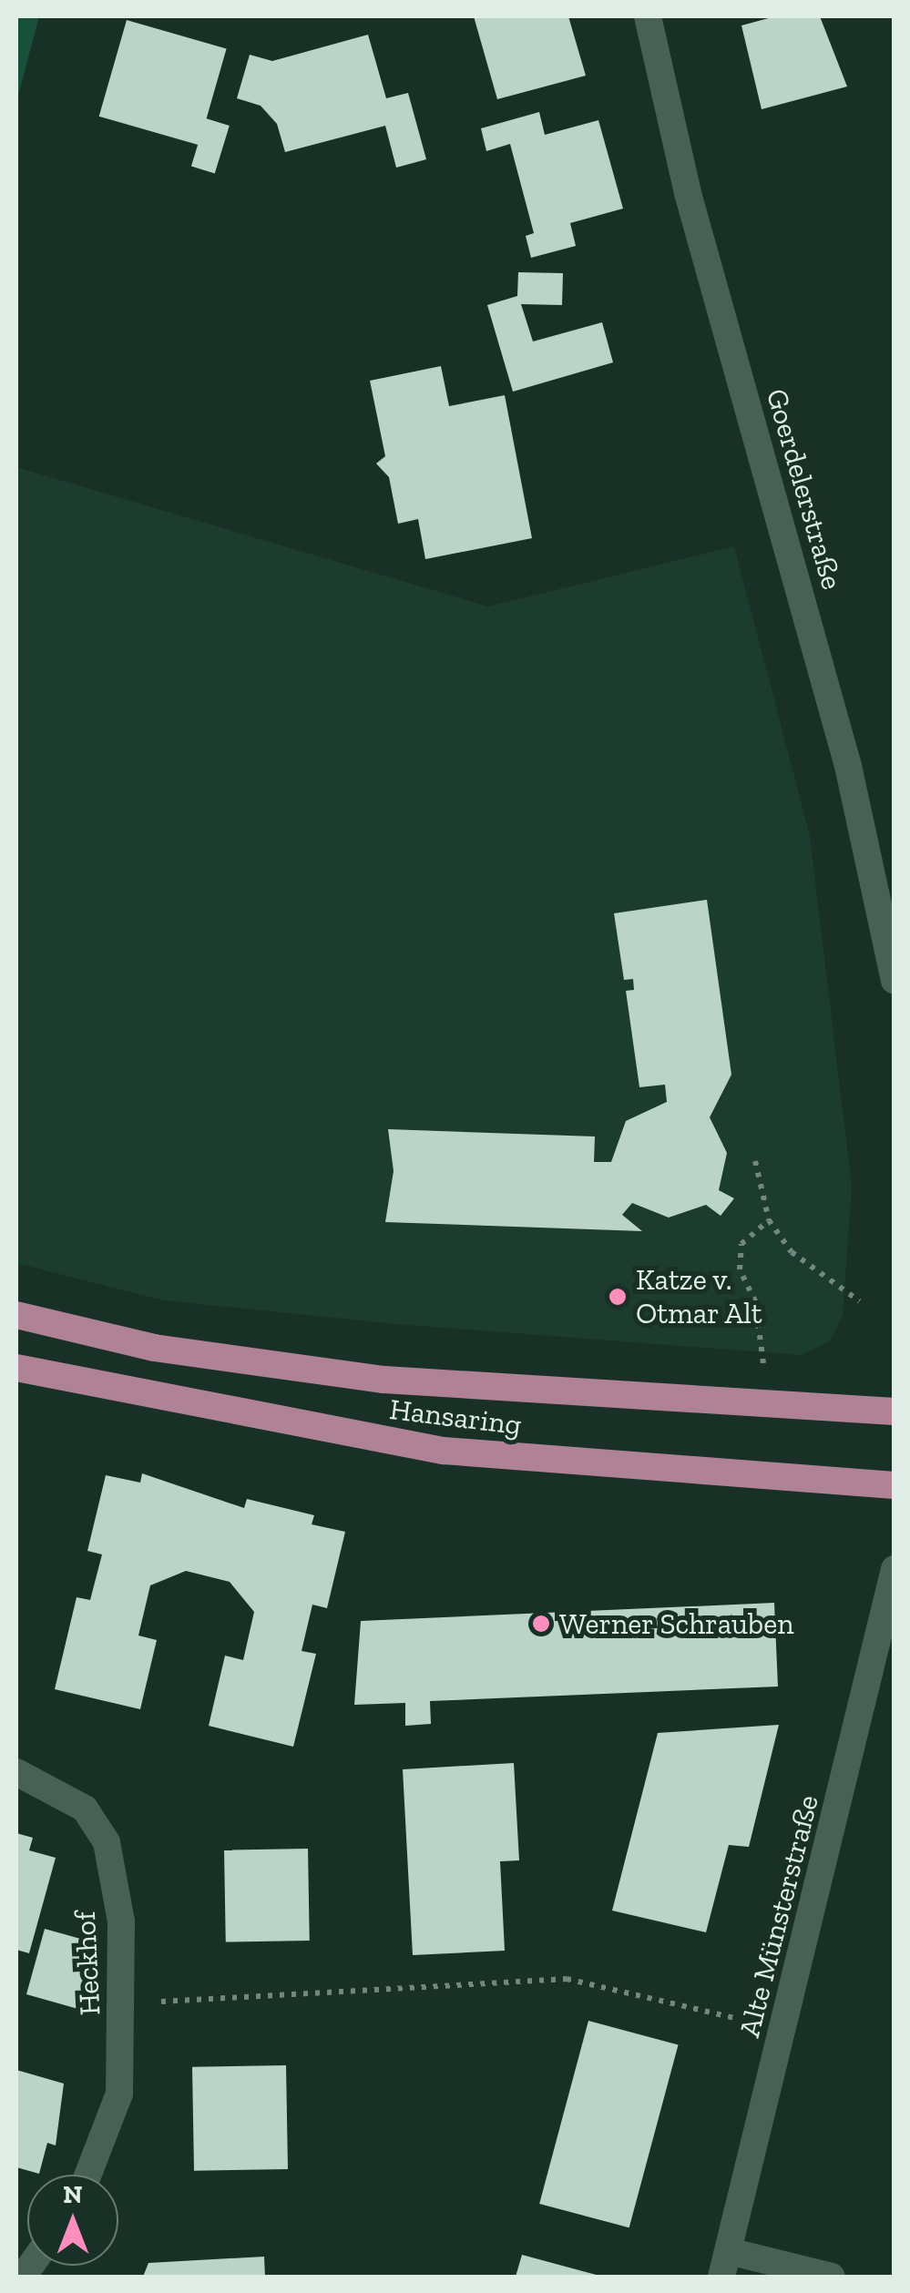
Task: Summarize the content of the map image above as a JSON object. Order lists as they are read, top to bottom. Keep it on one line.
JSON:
{"streets":{"main road":["Hansaring"],"street":["Goerdelerstraße","Alte Münsterstraße","Heckhof"]},"places":["Katze v. Otmar Alt","Werner Schrauben"],"north":"top"}
